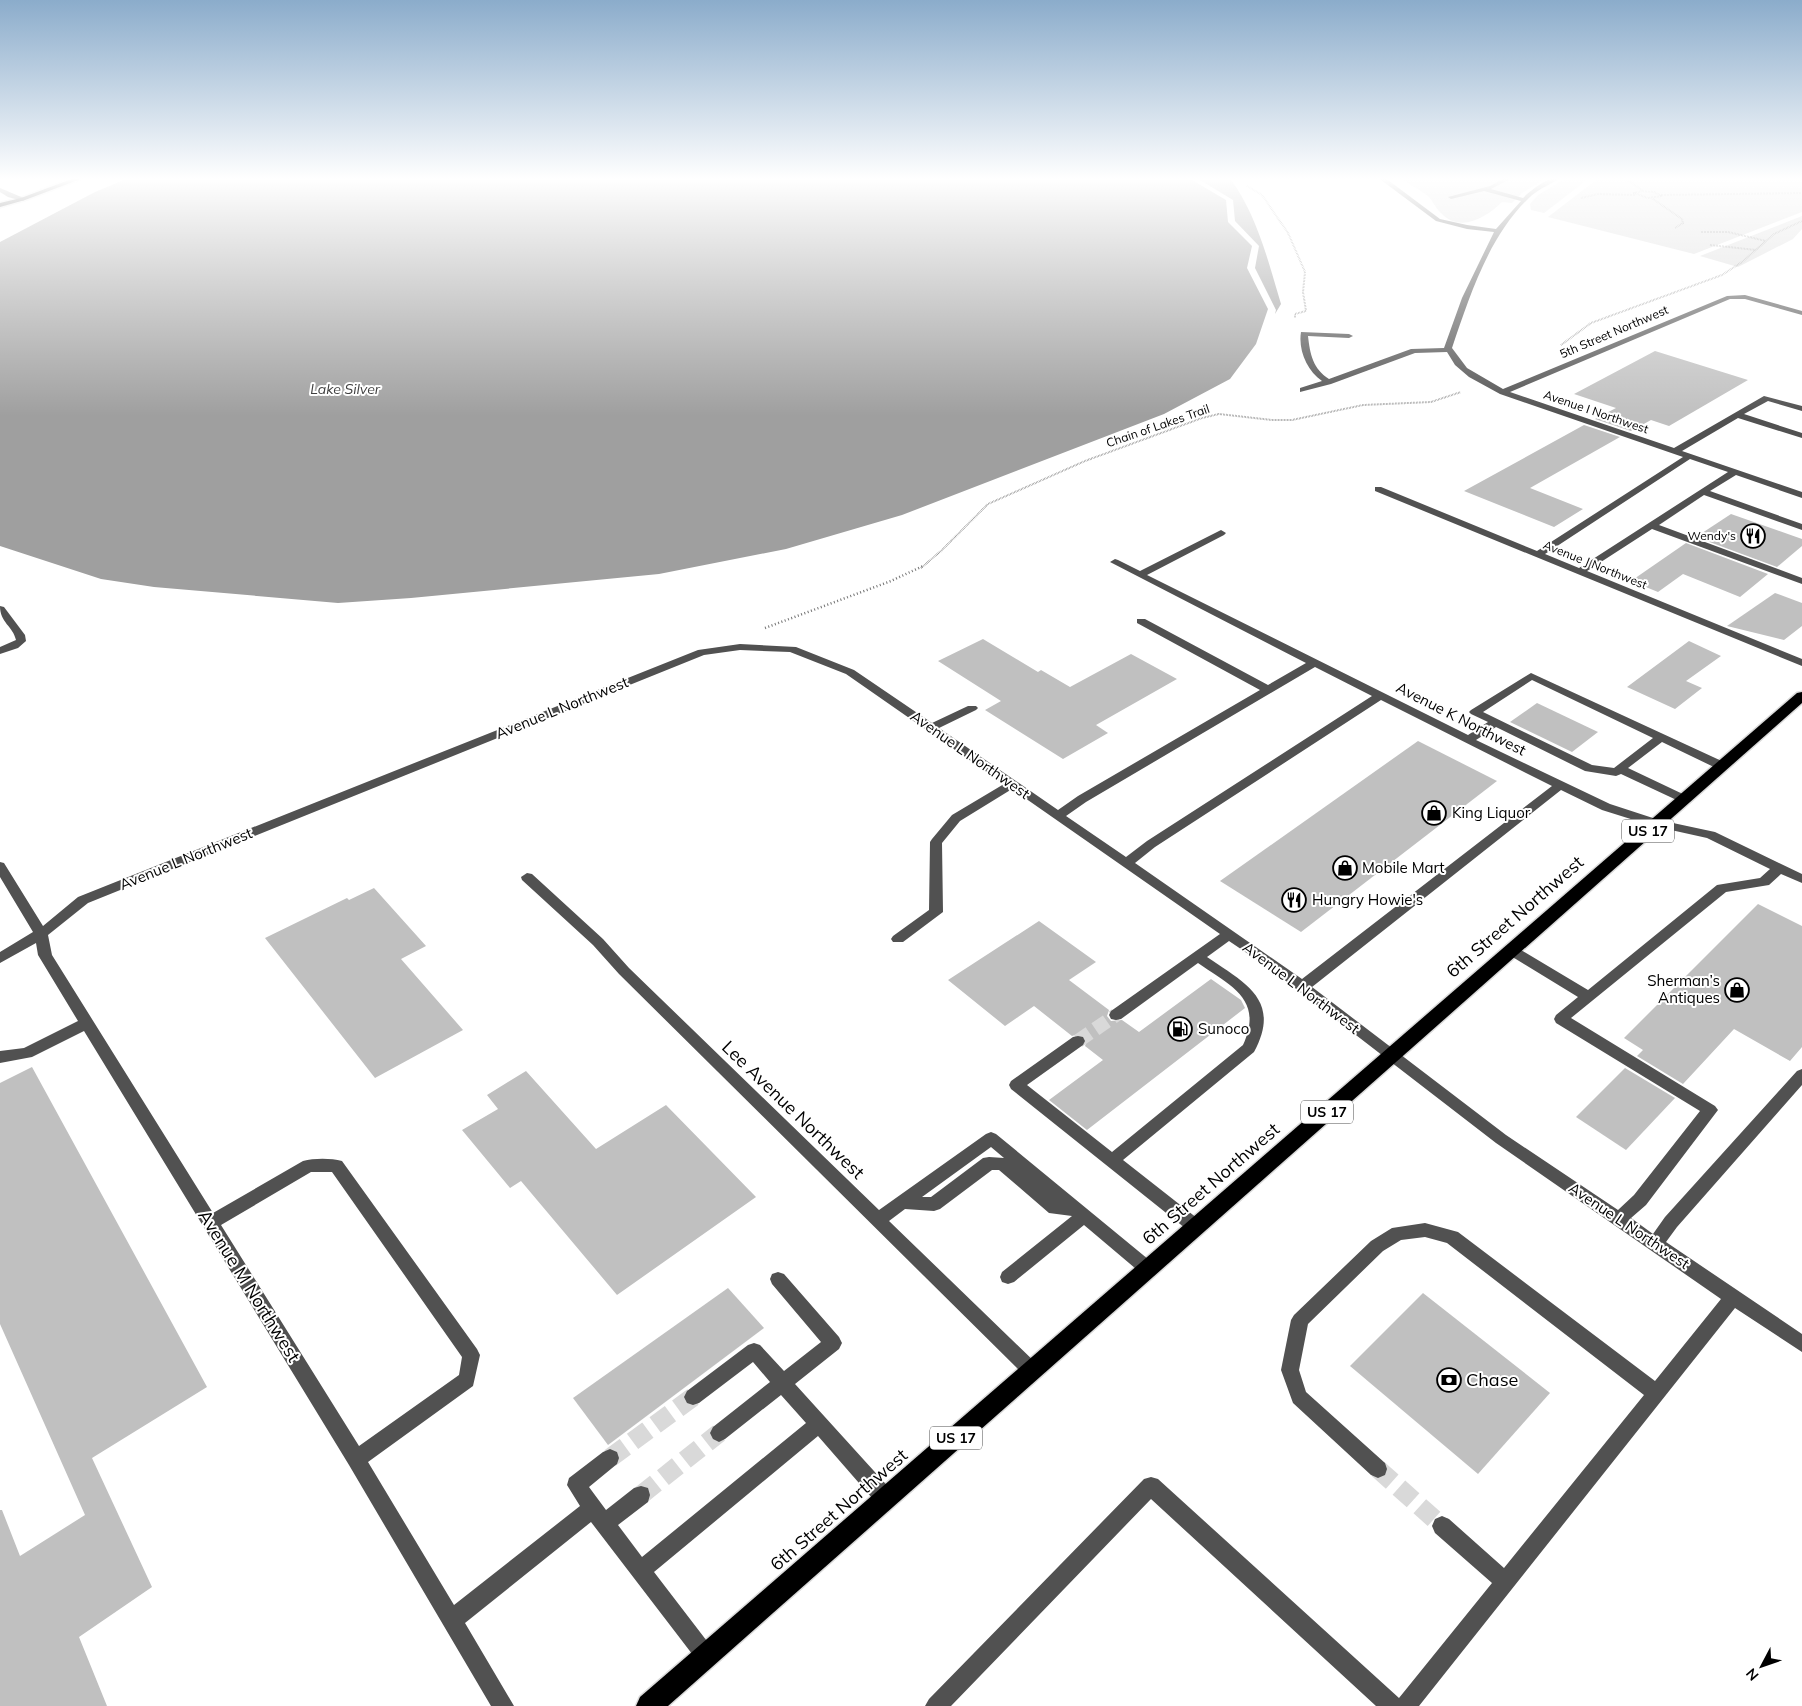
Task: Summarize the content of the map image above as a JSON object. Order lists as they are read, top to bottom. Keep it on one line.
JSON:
{"streets":{"highway":["US 17","6th Street Northwest"],"street":["5th Street Northwest","Avenue I Northwest","Avenue J Northwest","Avenue L Northwest","Avenue K Northwest","Lee Avenue Northwest","Avenue M Northwest"],"path":["Chain of Lakes Trail"]},"crossings":[["5th Street Northwest","Avenue I Northwest"],["Avenue I Northwest","Chain of Lakes Trail"],["Chain of Lakes Trail","Avenue L Northwest"],["Avenue L Northwest","6th Street Northwest"],["Avenue L Northwest","Avenue M Northwest"],["Avenue K Northwest","6th Street Northwest"],["6th Street Northwest","Lee Avenue Northwest"]],"water":["Lake Silver"],"places":{"restaurant":["Wendy's","Hungry Howie's"],"shop":["King Liquor","Mobile Mart","Sherman’s Antiques"],"fuel station":["Sunoco"],"bank":["Chase"]},"north":"bottom left"}
